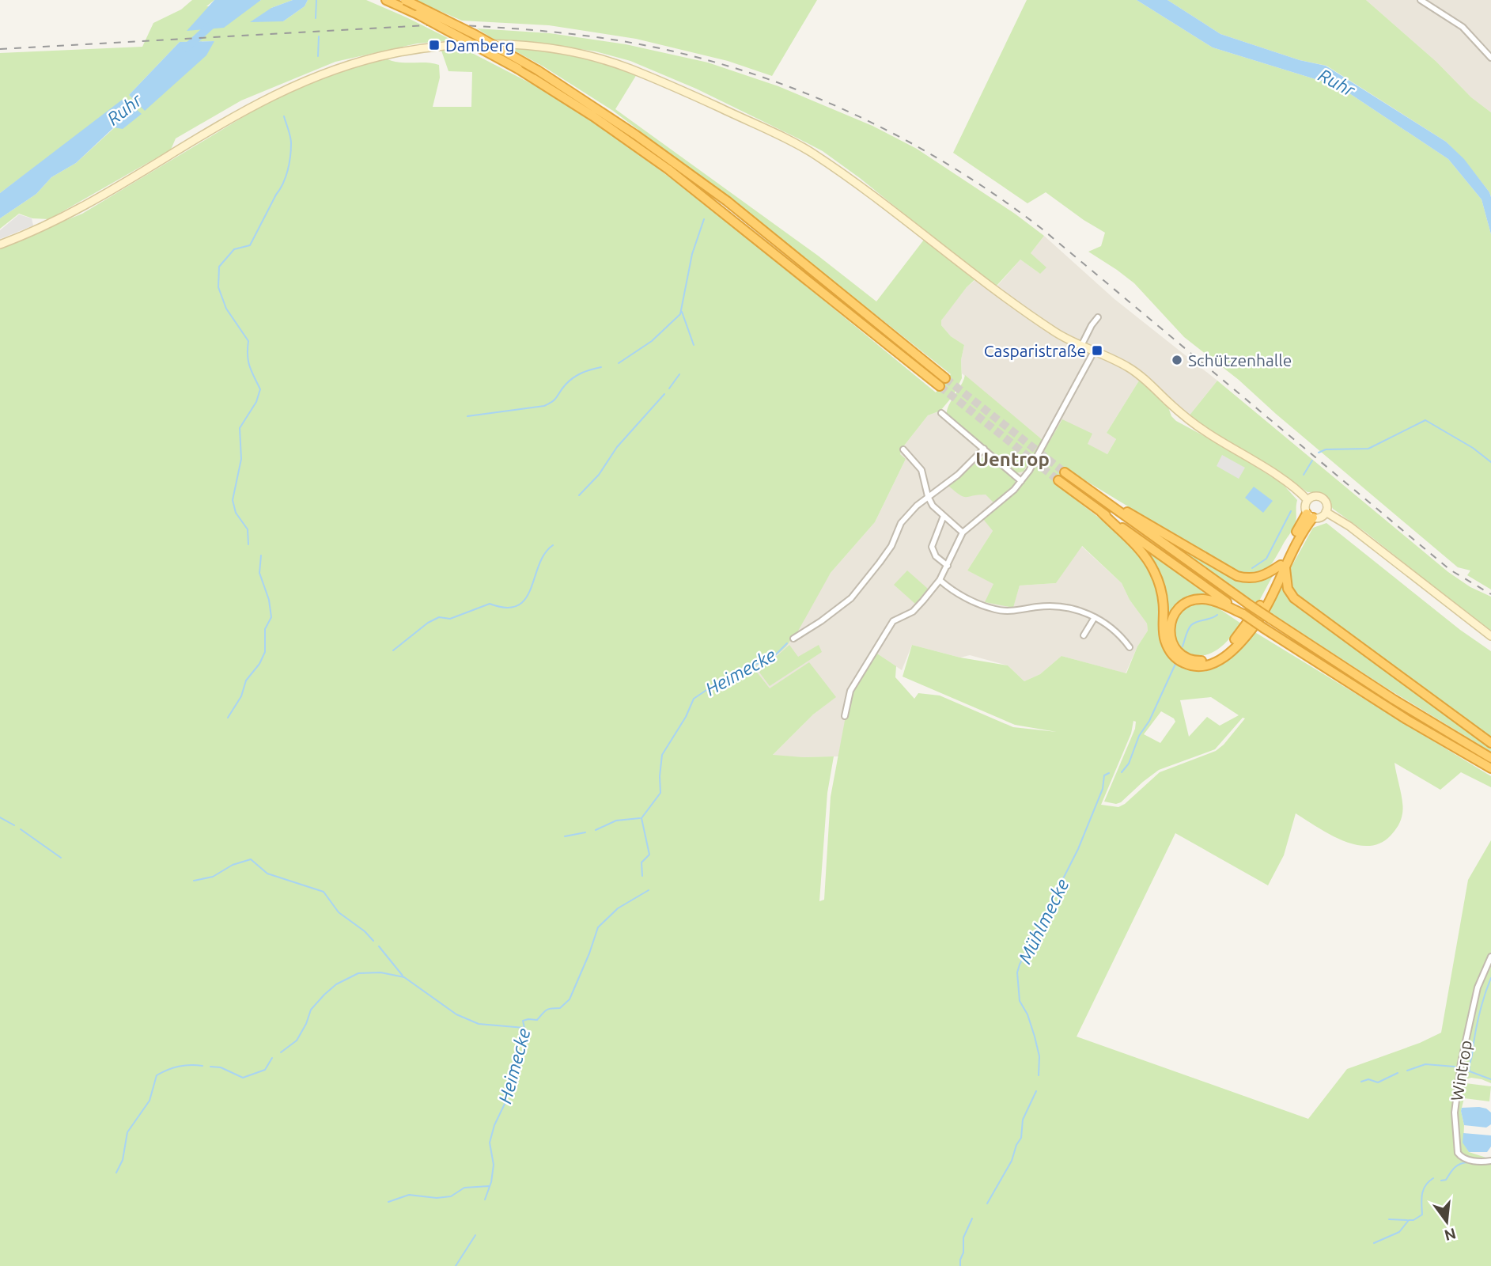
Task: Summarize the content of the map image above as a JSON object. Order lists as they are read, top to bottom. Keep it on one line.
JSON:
{"streets":{"street":["Wintrop"]},"districts":["Uentrop"],"water":["Ruhr","Heimecke","Mühlmecke"],"places":{"transit":["Damberg","Casparistraße"],"other":["Schützenhalle"]},"north":"bottom"}
